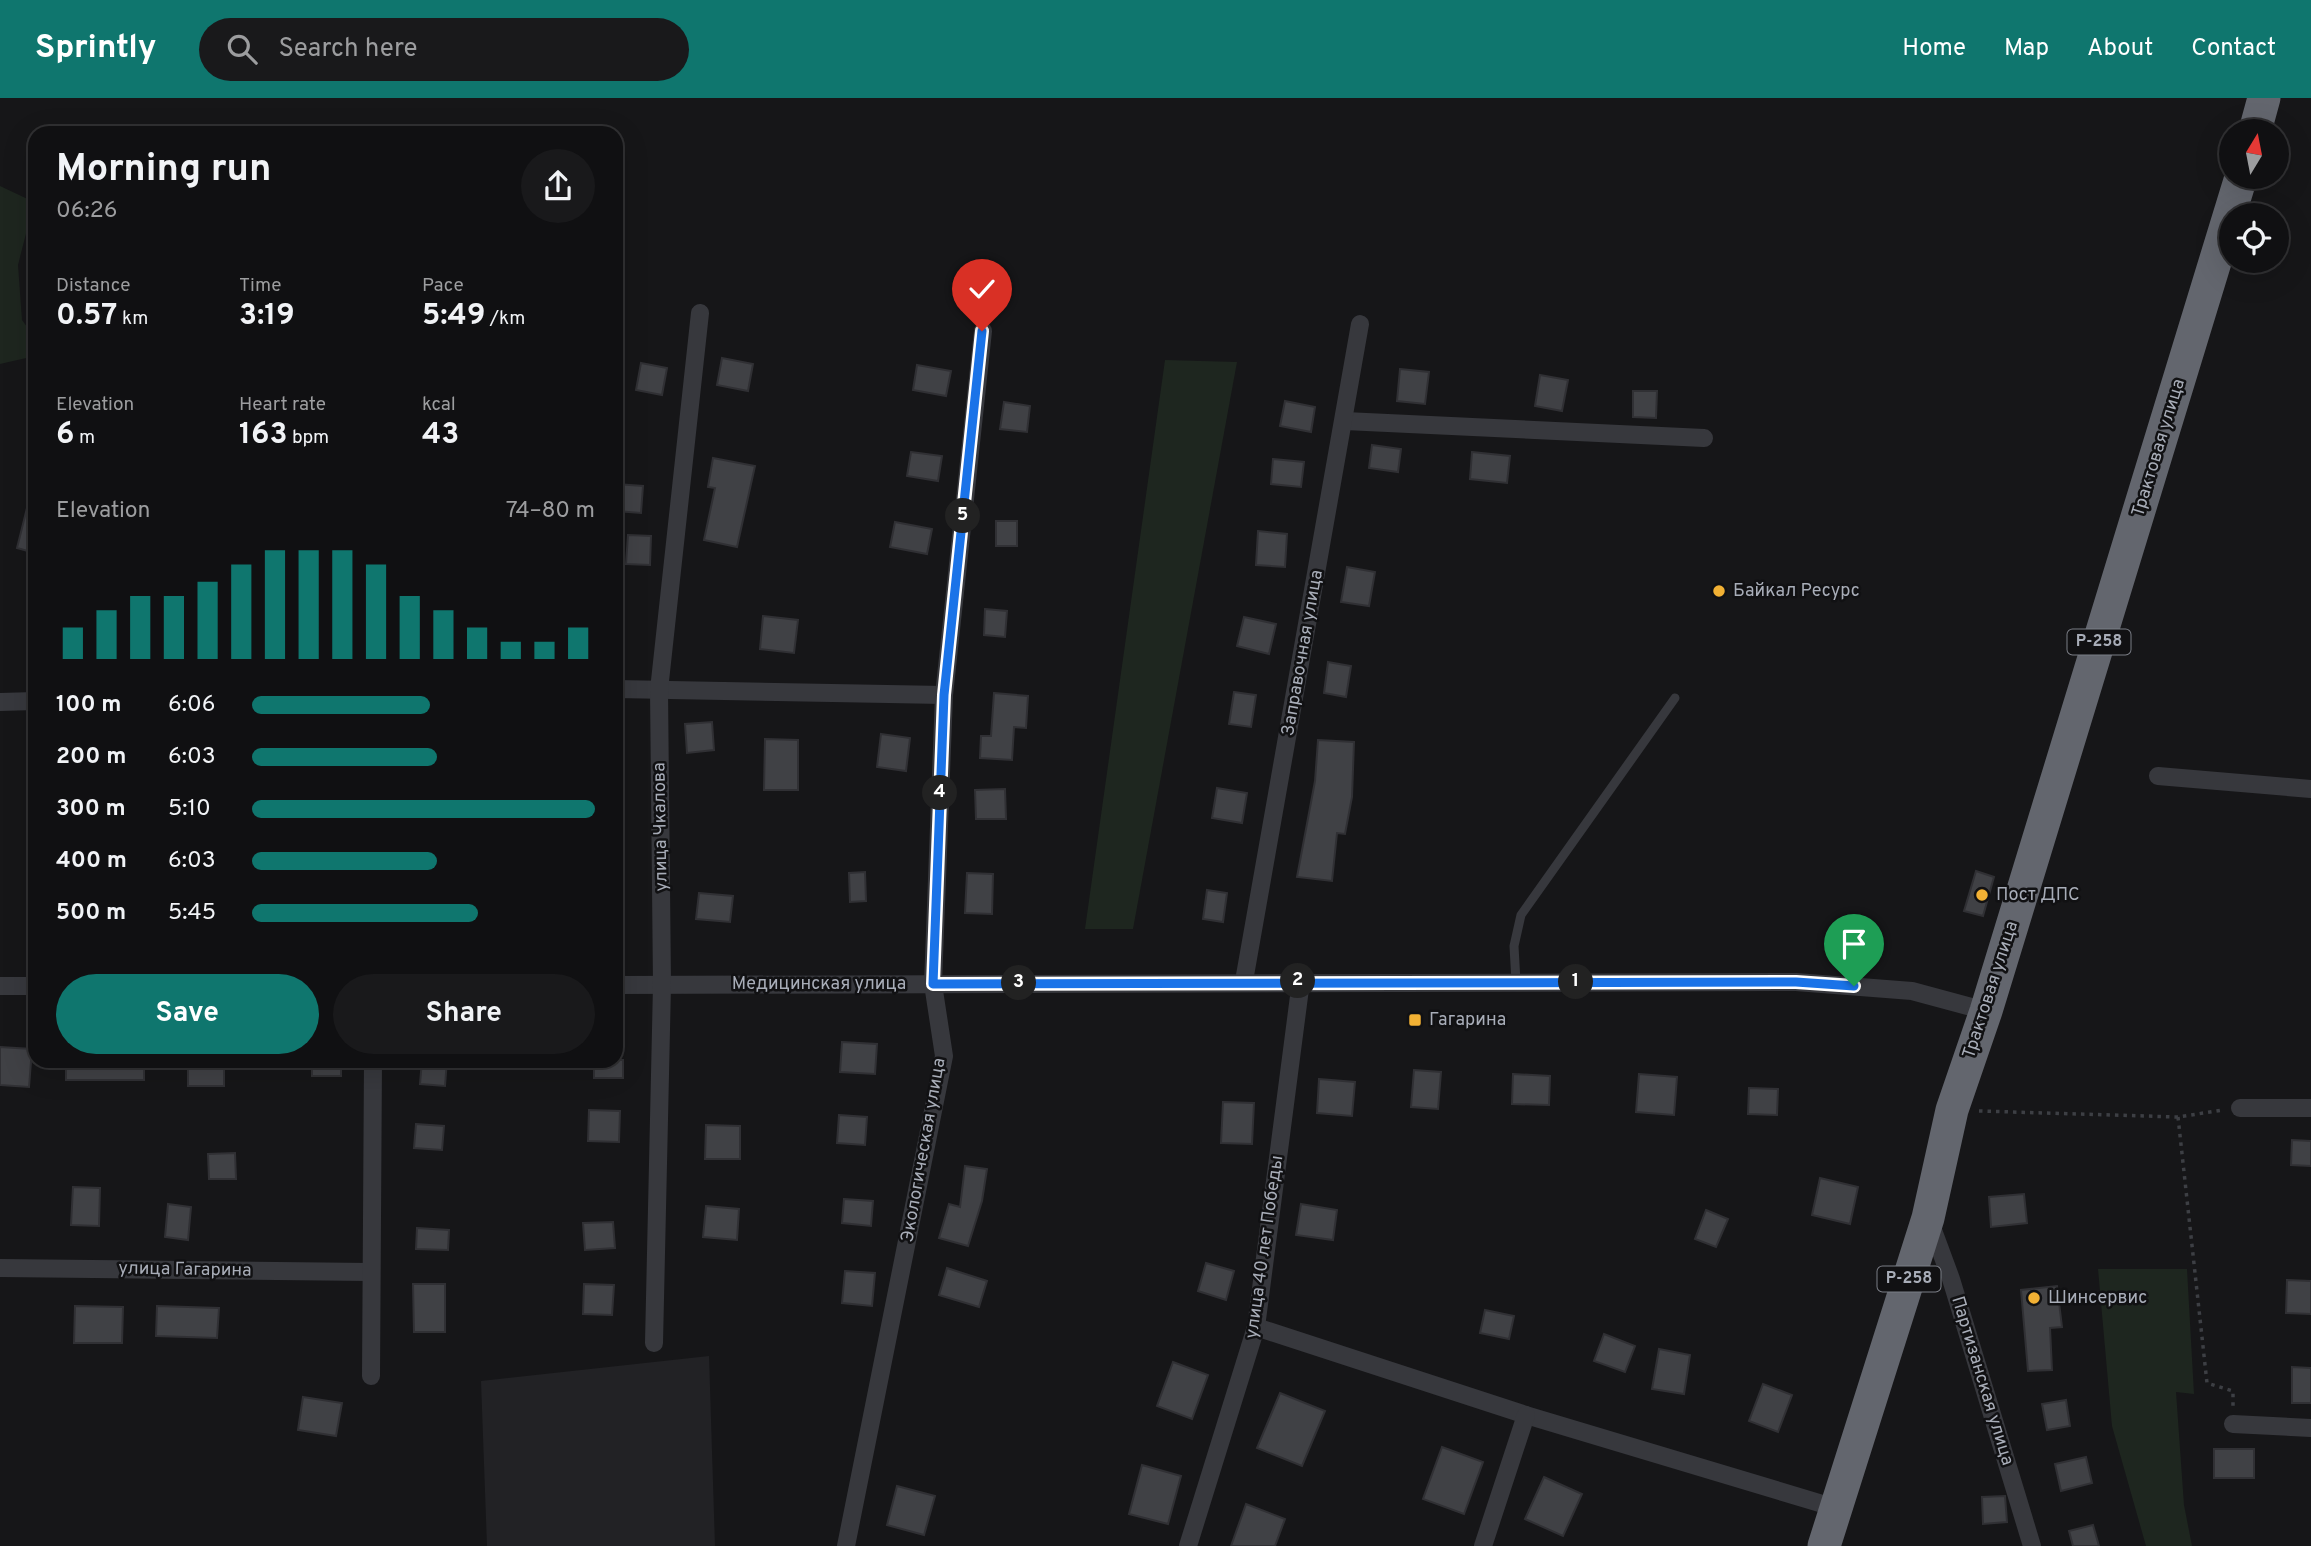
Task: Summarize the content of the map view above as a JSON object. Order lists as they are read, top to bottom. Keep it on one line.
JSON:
{"streets":{"highway":["Трактовая улица","Р-258"],"street":["Заправочная улица","улица Чкалова","Медицинская улица","Экологическая улица","улица 40 лет Победы","улица Гагарина","Партизанская улица"]},"crossings":[["Трактовая улица","Медицинская улица"],["Трактовая улица","Партизанская улица"],["Заправочная улица","Медицинская улица"],["улица Чкалова","Медицинская улица"],["Медицинская улица","Экологическая улица"],["Медицинская улица","улица 40 лет Победы"]],"places":{"other":["Байкал Ресурс","Пост ДПС","Шинсервис"],"transit":["Гагарина"]},"north":"top","page":{"header":"Sprintly","search":"Search here","nav":["Home","Map","About","Contact"],"heading":["Morning run","06:26"],"stats":[["Distance","0.57 km"],["Time","3:19"],["Pace","5:49 /km"],["Elevation","6 m"],["Heart rate","163 bpm"],["kcal","43"]],"chart":["Elevation","74–80 m"],"pins":["5","4","2","1","3"],"list":[{"name":"100 m","note":"6:06"},{"name":"200 m","note":"6:03"},{"name":"300 m","note":"5:10"},{"name":"400 m","note":"6:03"},{"name":"500 m","note":"5:45"}],"buttons":["Save","Share"]}}
